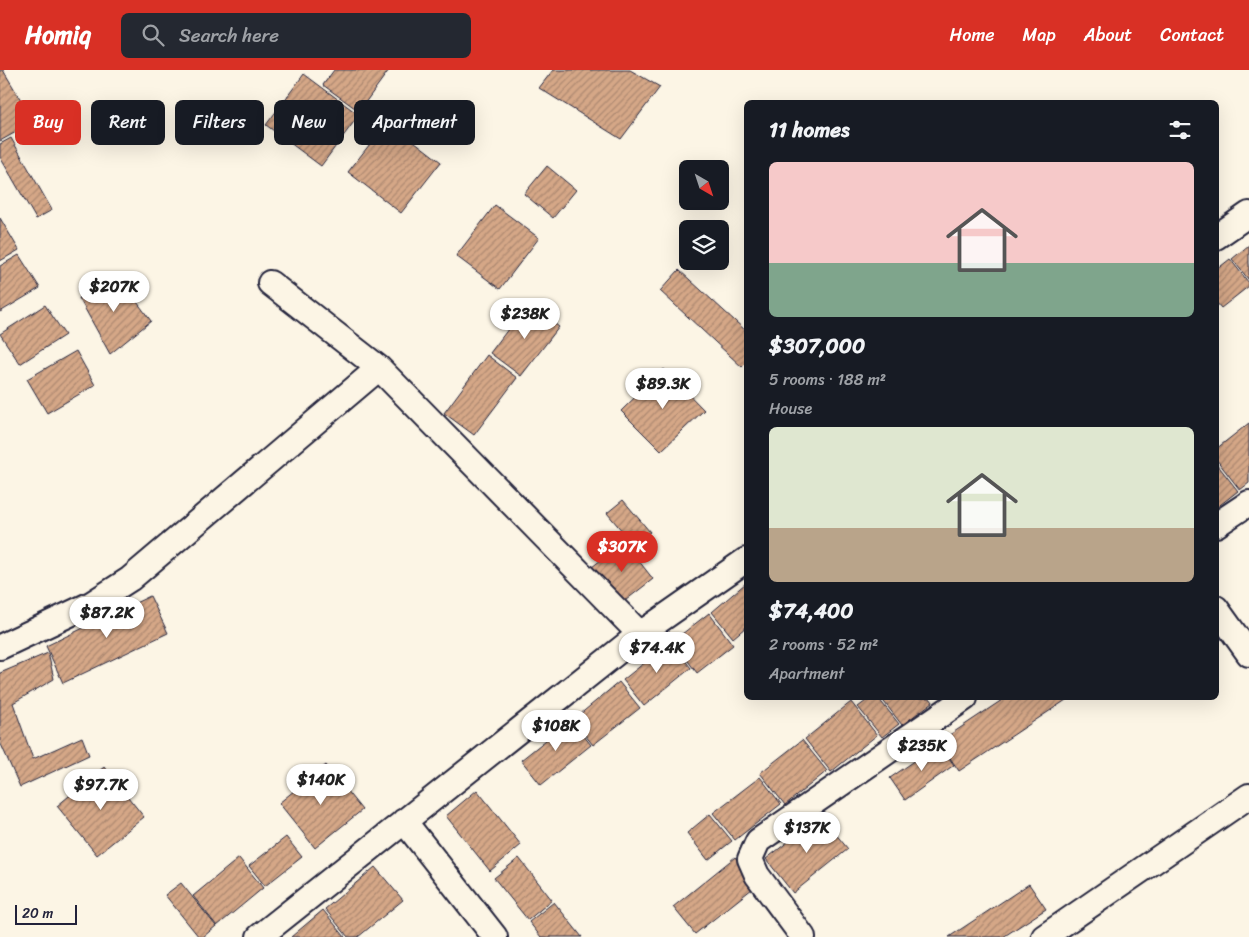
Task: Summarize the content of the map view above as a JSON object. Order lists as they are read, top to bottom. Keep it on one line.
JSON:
{"scale_bar":"20 m","north":"bottom right","page":{"header":"Homiq","search":"Search here","nav":["Home","Map","About","Contact"],"chip":["Buy","Rent","Filters","New","Apartment"],"heading":"11 homes","list":[{"name":"$307,000","note":"5 rooms · 188 m² · House"},{"name":"$74,400","note":"2 rooms · 52 m² · Apartment"}],"price":["$207K","$238K","$89.3K","$307K","$87.2K","$74.4K","$108K","$235K","$140K","$97.7K","$137K"],"scale":"20 m"}}
